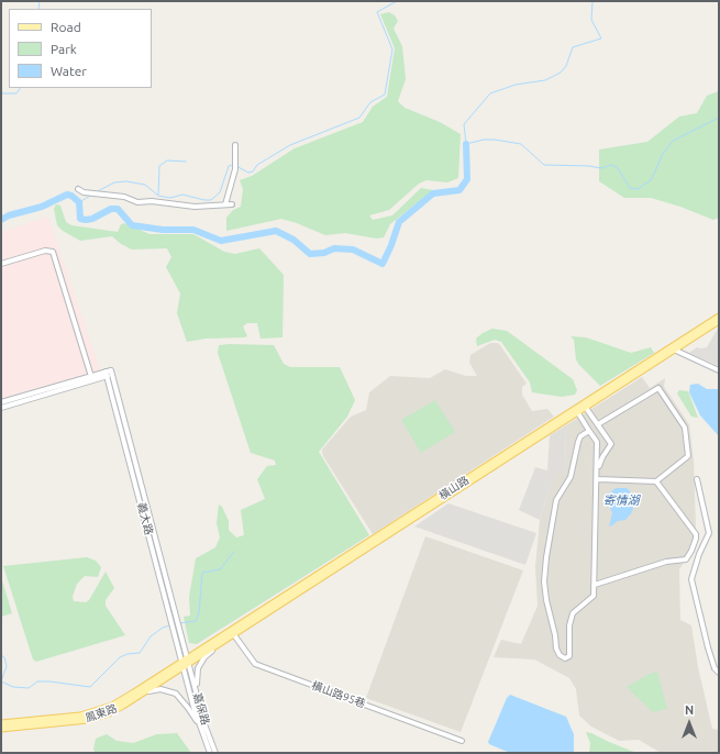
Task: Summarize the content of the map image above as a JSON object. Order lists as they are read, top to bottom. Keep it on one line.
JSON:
{"streets":{"main road":["橫山路","鳳東路"],"street":["義大路","橫山路95巷","嘉保路"]},"crossings":[["橫山路","義大路"],["橫山路","橫山路95巷"],["橫山路","嘉保路"],["橫山路","鳳東路"],["義大路","嘉保路"],["義大路","鳳東路"],["嘉保路","鳳東路"]],"water":["寄情湖"],"legend":["Road","Park","Water"],"north":"top"}
